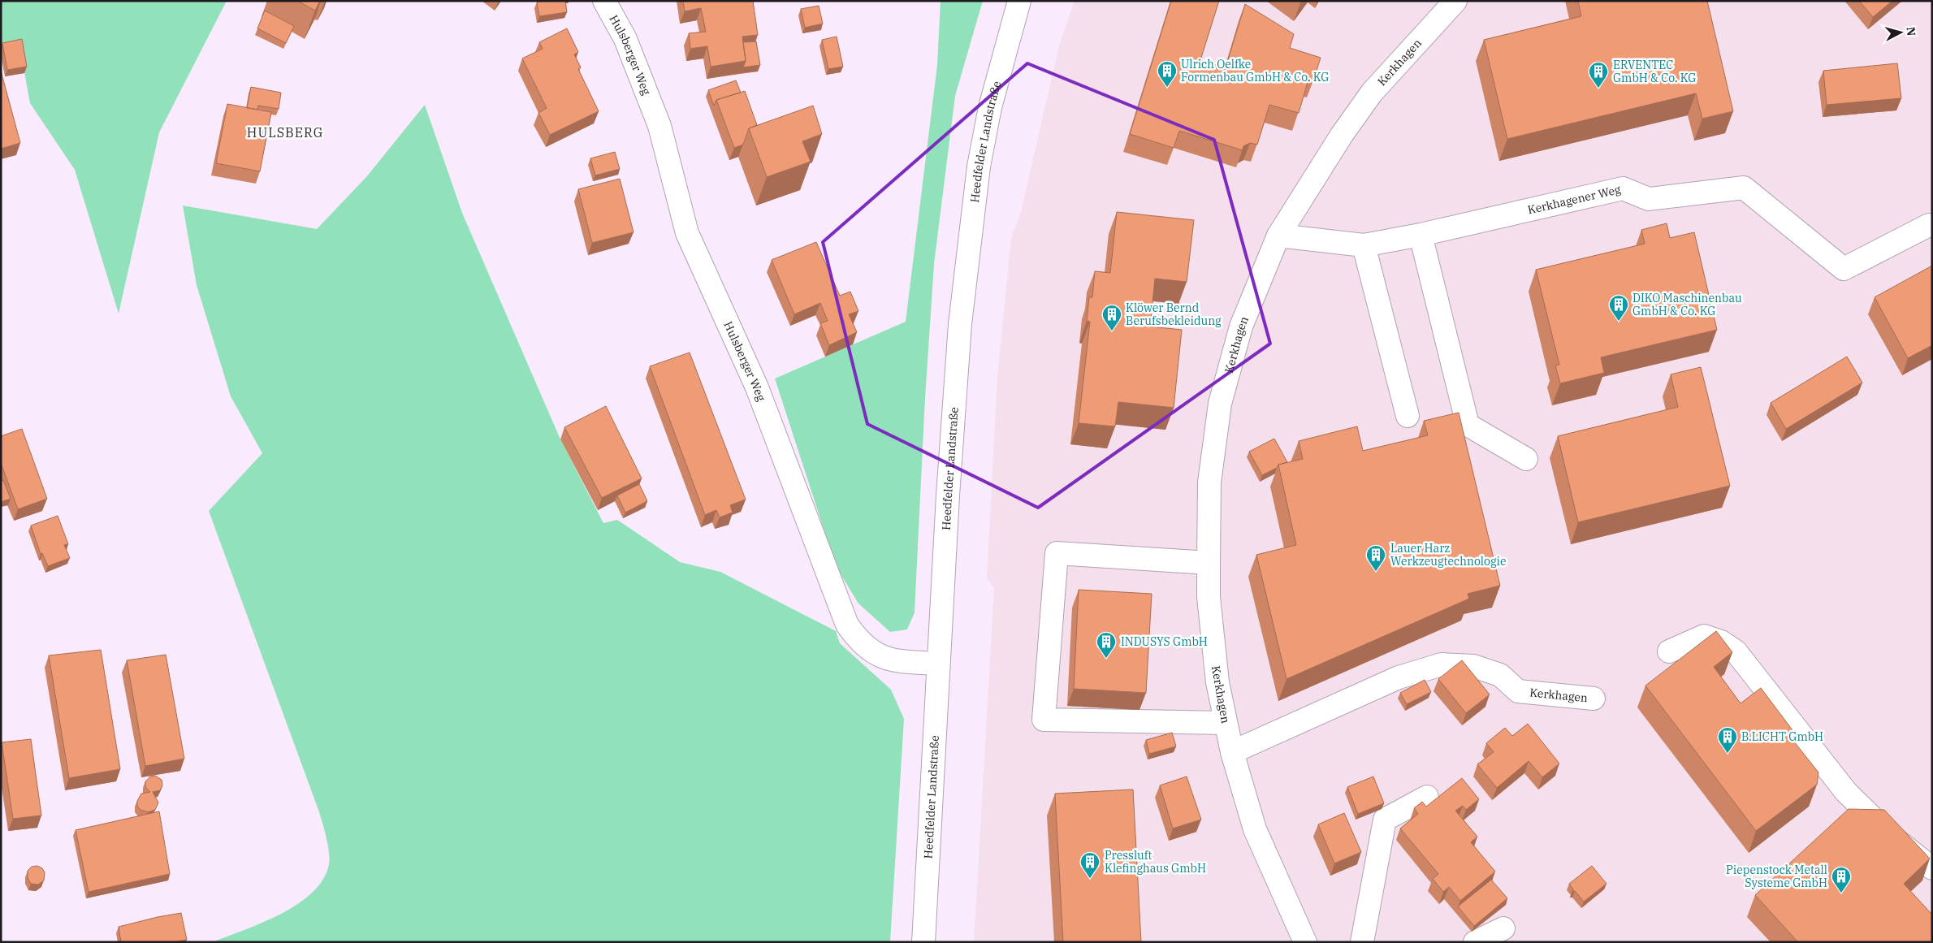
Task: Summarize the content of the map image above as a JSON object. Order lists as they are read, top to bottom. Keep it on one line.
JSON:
{"streets":{"street":["Hulsberger Weg","Kerkhagen","Heedfelder Landstraße","Kerkhagener Weg"]},"crossings":[["Hulsberger Weg","Heedfelder Landstraße"],["Kerkhagen","Kerkhagener Weg"]],"districts":["HULSBERG"],"places":{"building":["Ulrich Oelfke Formenbau GmbH & Co. KG","ERVENTEC GmbH & Co. KG","DIKO Maschinenbau GmbH & Co. KG","Klöwer Bernd Berufsbekleidung","Lauer Harz Werkzeugtechnologie","INDUSYS GmbH","B.LICHT GmbH","Pressluft Klefinghaus GmbH","Piepenstock Metall Systeme GmbH"]},"north":"right"}
